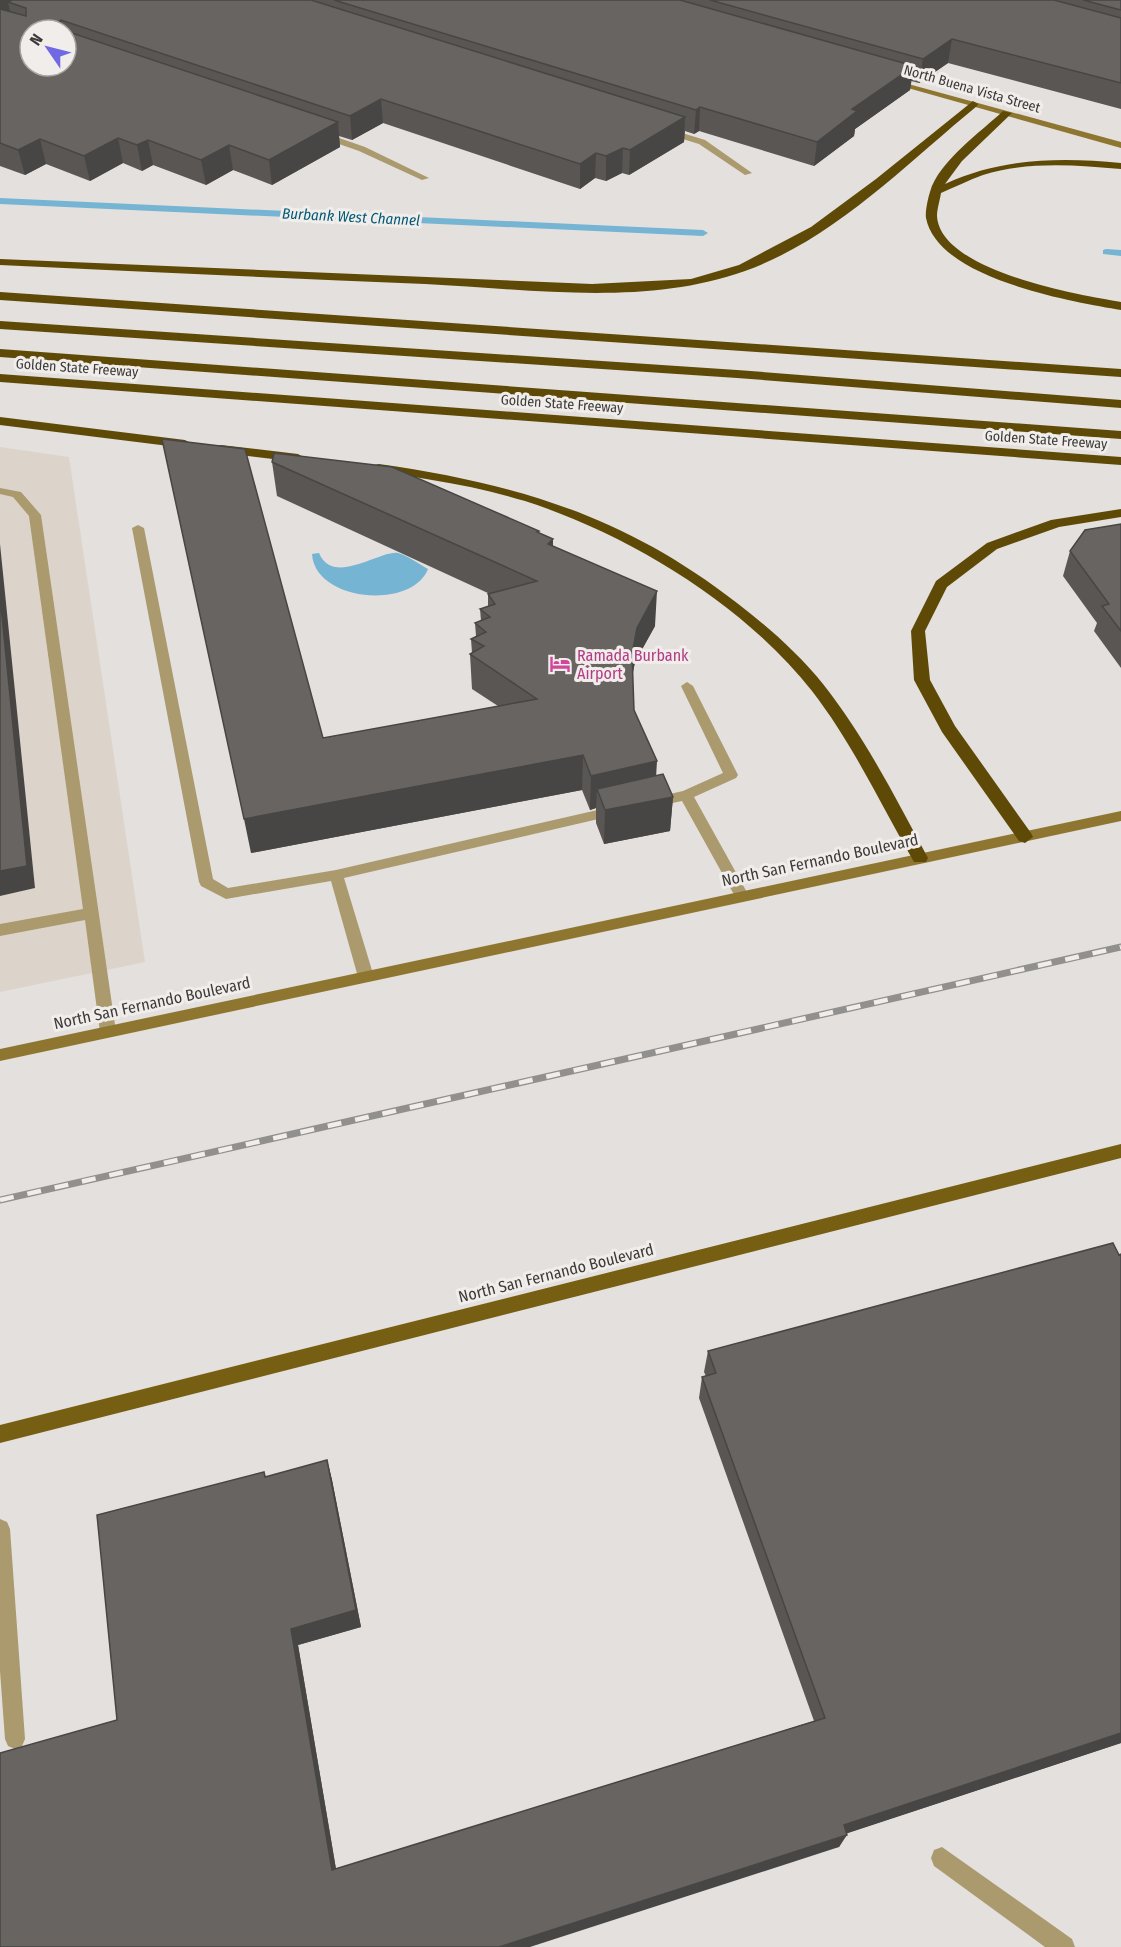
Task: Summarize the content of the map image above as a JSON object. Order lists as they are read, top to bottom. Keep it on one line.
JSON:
{"streets":{"highway":["Golden State Freeway"],"main road":["North San Fernando Boulevard"],"street":["North Buena Vista Street"]},"water":["Burbank West Channel"],"places":{"hotel":["Ramada Burbank Airport"]},"north":"top left"}
